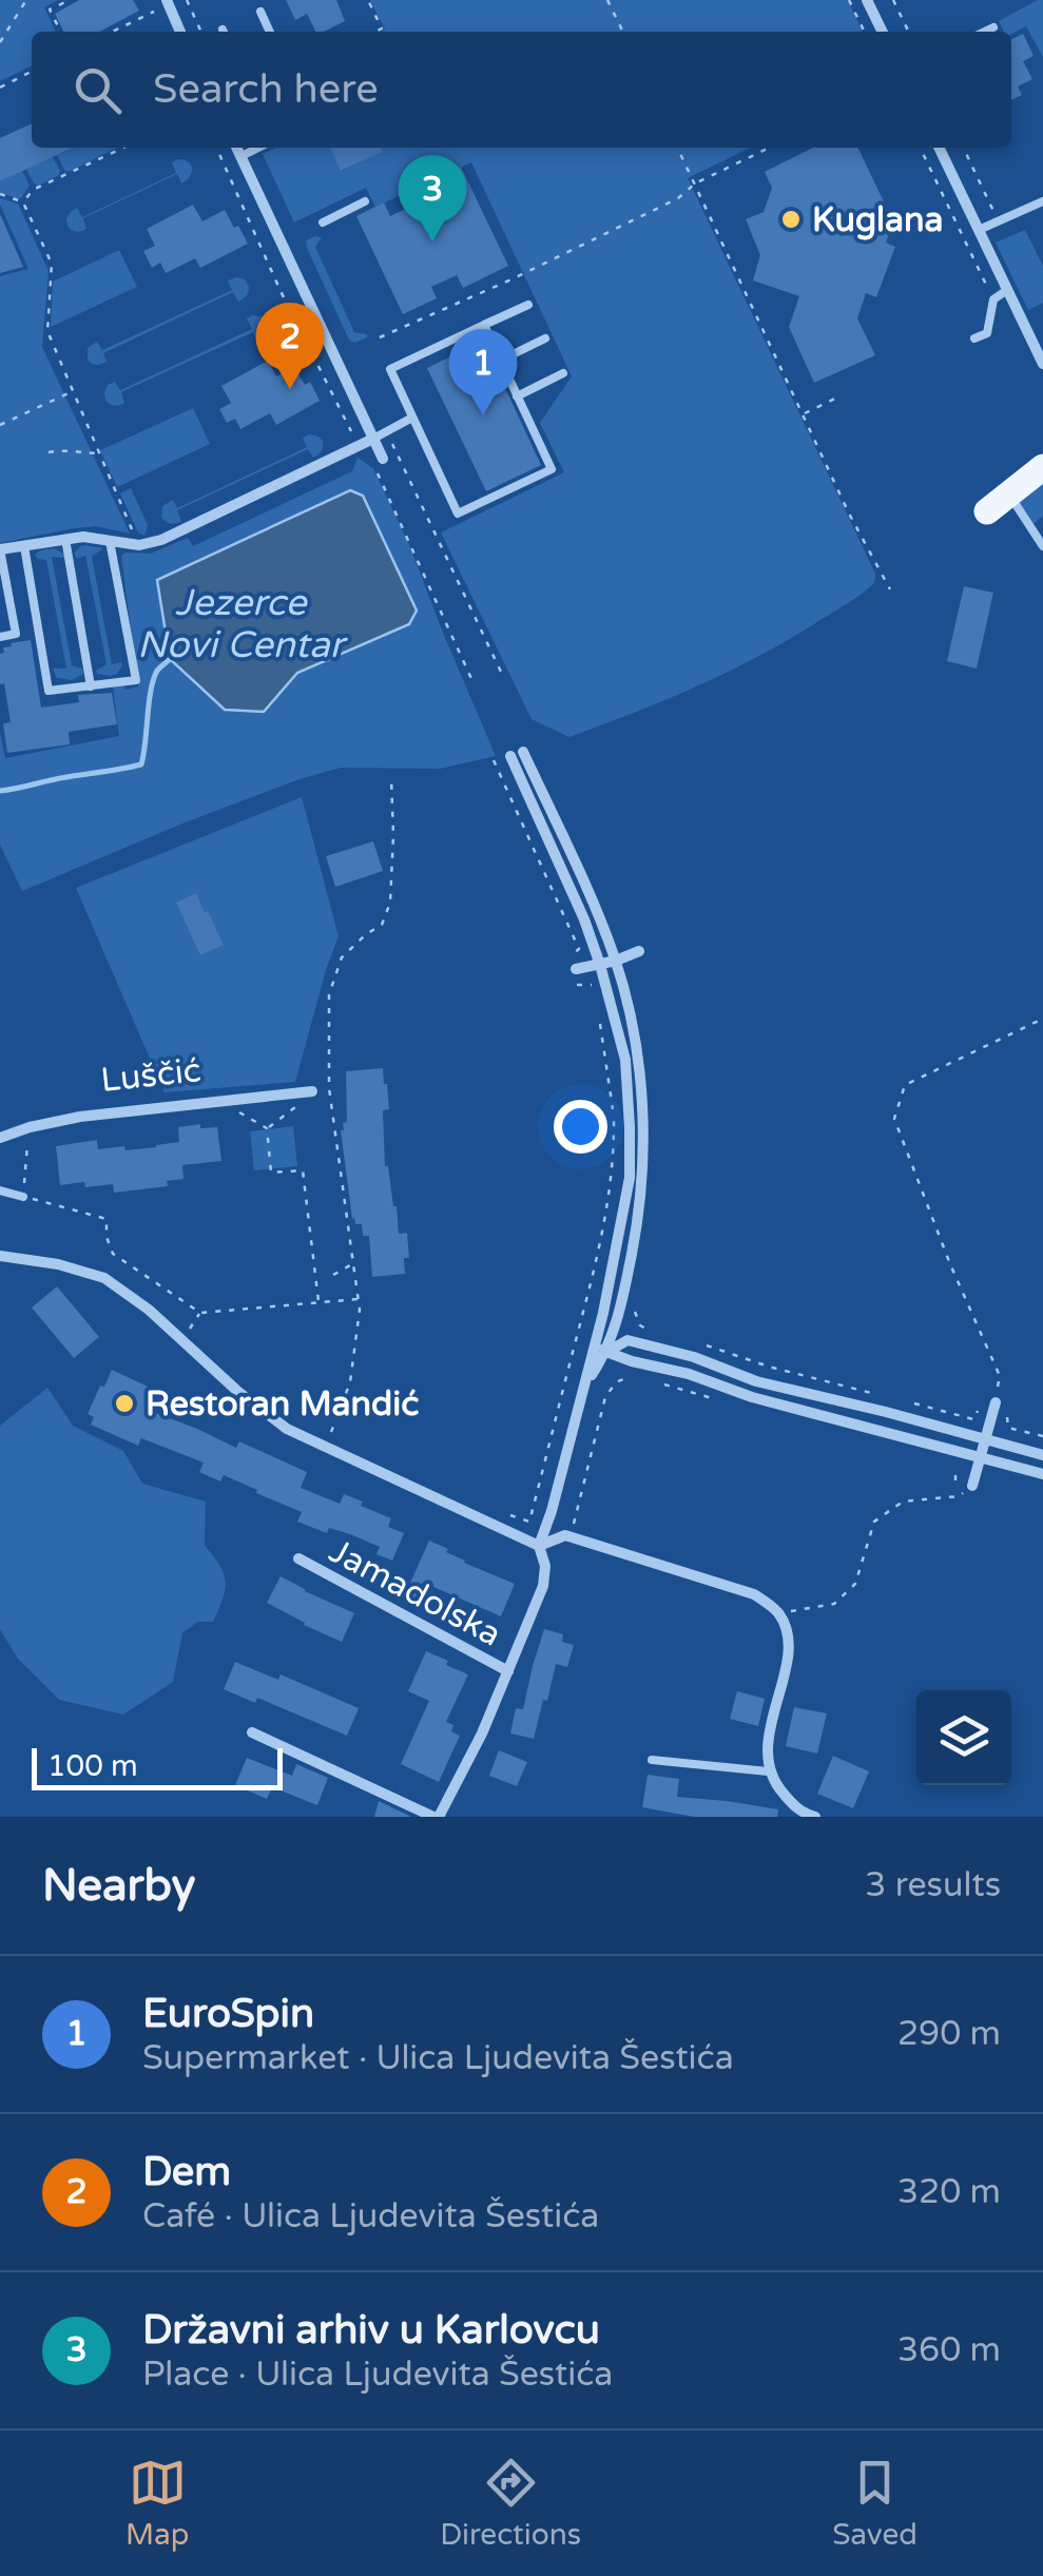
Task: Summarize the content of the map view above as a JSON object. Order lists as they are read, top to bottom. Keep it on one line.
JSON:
{"streets":{"street":["Luščić","Jamadolska"]},"water":["Jezerce Novi Centar"],"places":["Kuglana","Restoran Mandić"],"scale_bar":"100 m","page":{"search":"Search here","pins":["3","2","1"],"scale":"100 m","heading":["Nearby","3 results"],"list":[{"mark":"1","name":"EuroSpin","note":"Supermarket · Ulica Ljudevita Šestića","value":"290 m"},{"mark":"2","name":"Dem","note":"Café · Ulica Ljudevita Šestića","value":"320 m"},{"mark":"3","name":"Državni arhiv u Karlovcu","note":"Place · Ulica Ljudevita Šestića","value":"360 m"}],"nav":["Map","Directions","Saved"]}}
